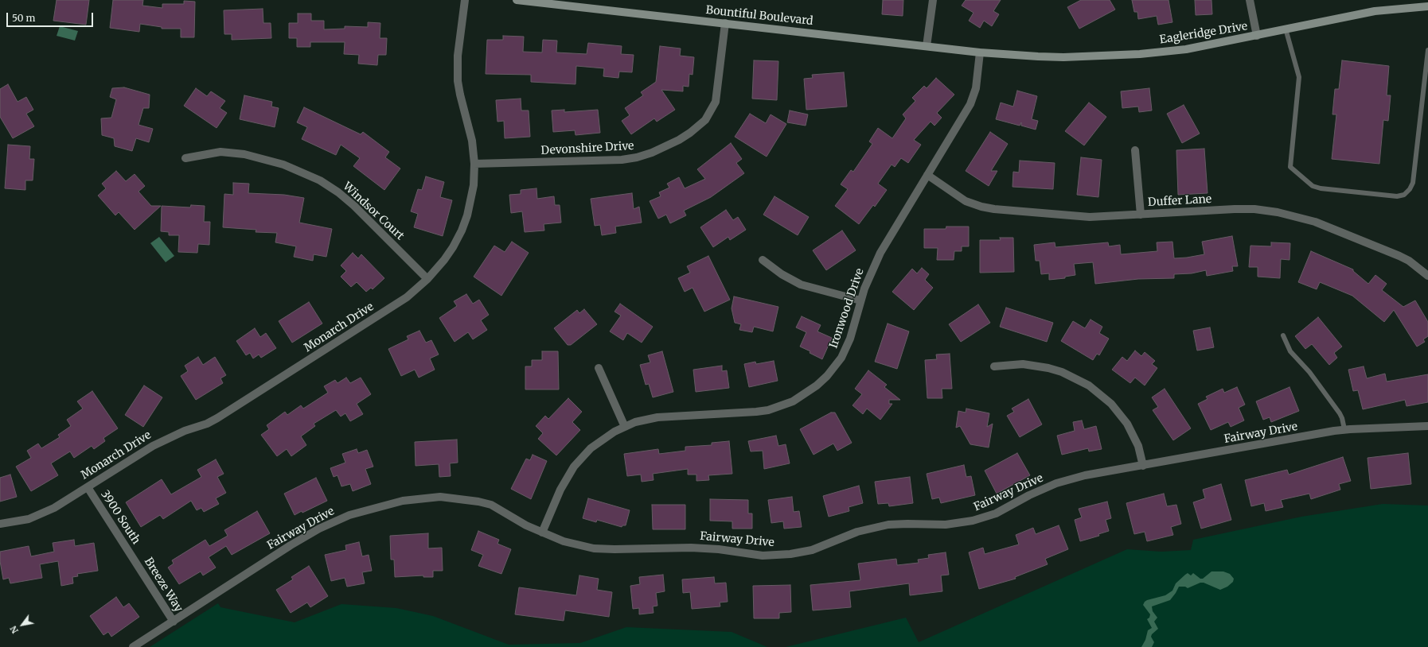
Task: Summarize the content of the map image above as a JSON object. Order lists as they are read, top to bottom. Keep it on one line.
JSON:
{"streets":{"main road":["Bountiful Boulevard","Eagleridge Drive"],"street":["Devonshire Drive","Duffer Lane","Windsor Court","Ironwood Drive","Monarch Drive","Fairway Drive","3900 South","Breeze Way"]},"crossings":[["Bountiful Boulevard","Eagleridge Drive"],["Bountiful Boulevard","Devonshire Drive"],["Bountiful Boulevard","Ironwood Drive"],["Eagleridge Drive","Ironwood Drive"],["Devonshire Drive","Monarch Drive"],["Duffer Lane","Ironwood Drive"],["Windsor Court","Monarch Drive"],["Ironwood Drive","Fairway Drive"],["Monarch Drive","3900 South"],["Fairway Drive","Breeze Way"],["3900 South","Breeze Way"]],"scale_bar":"50 m","north":"bottom left"}
